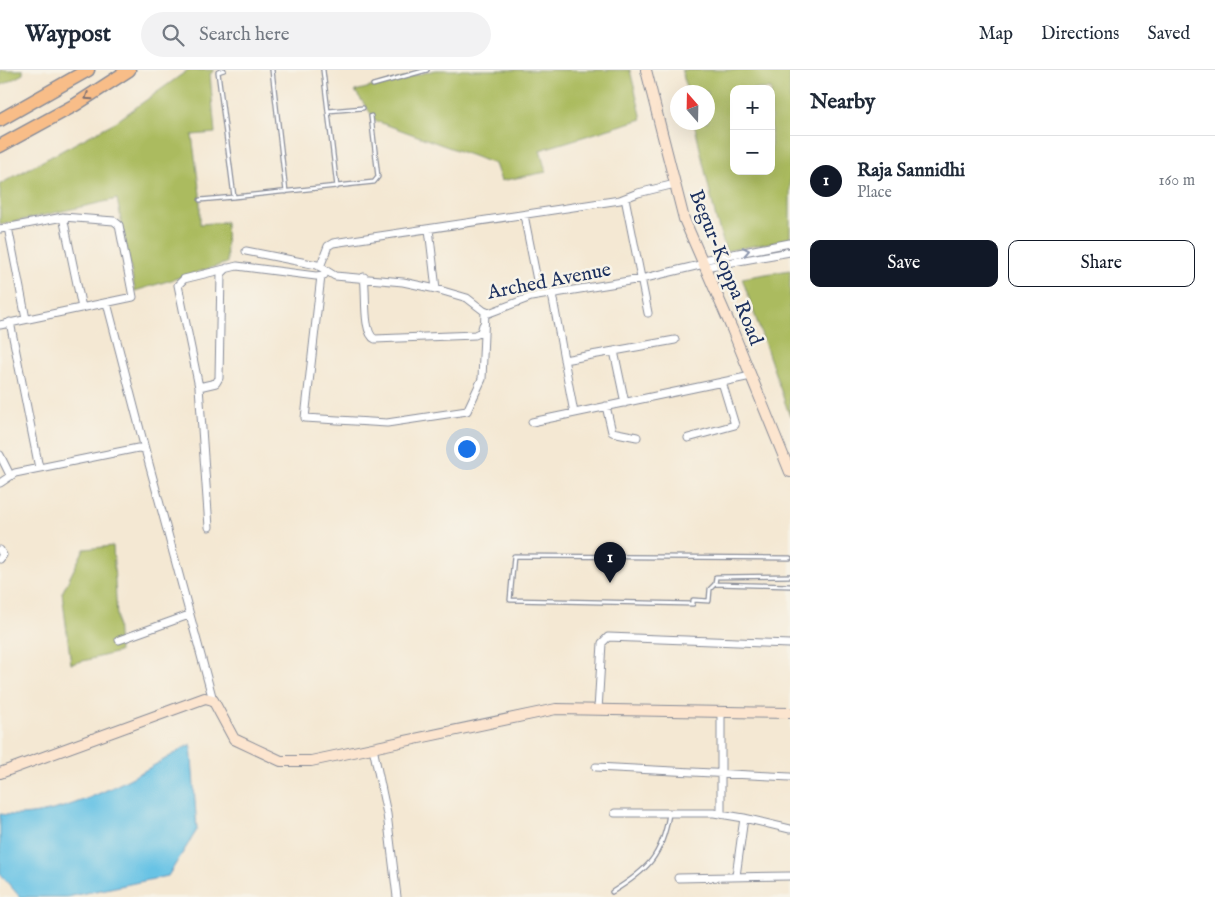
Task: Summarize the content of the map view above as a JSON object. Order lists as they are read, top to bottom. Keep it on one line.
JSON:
{"streets":{"street":["Begur-Koppa Road","Arched Avenue"]},"crossings":[["Begur-Koppa Road","Arched Avenue"]],"north":"top","page":{"header":"Waypost","search":"Search here","nav":["Map","Directions","Saved"],"heading":"Nearby","map_buttons":["+","−"],"list":[{"mark":"1","name":"Raja Sannidhi","note":"Place","value":"160 m"}],"buttons":["Save","Share"],"pins":"1"}}
